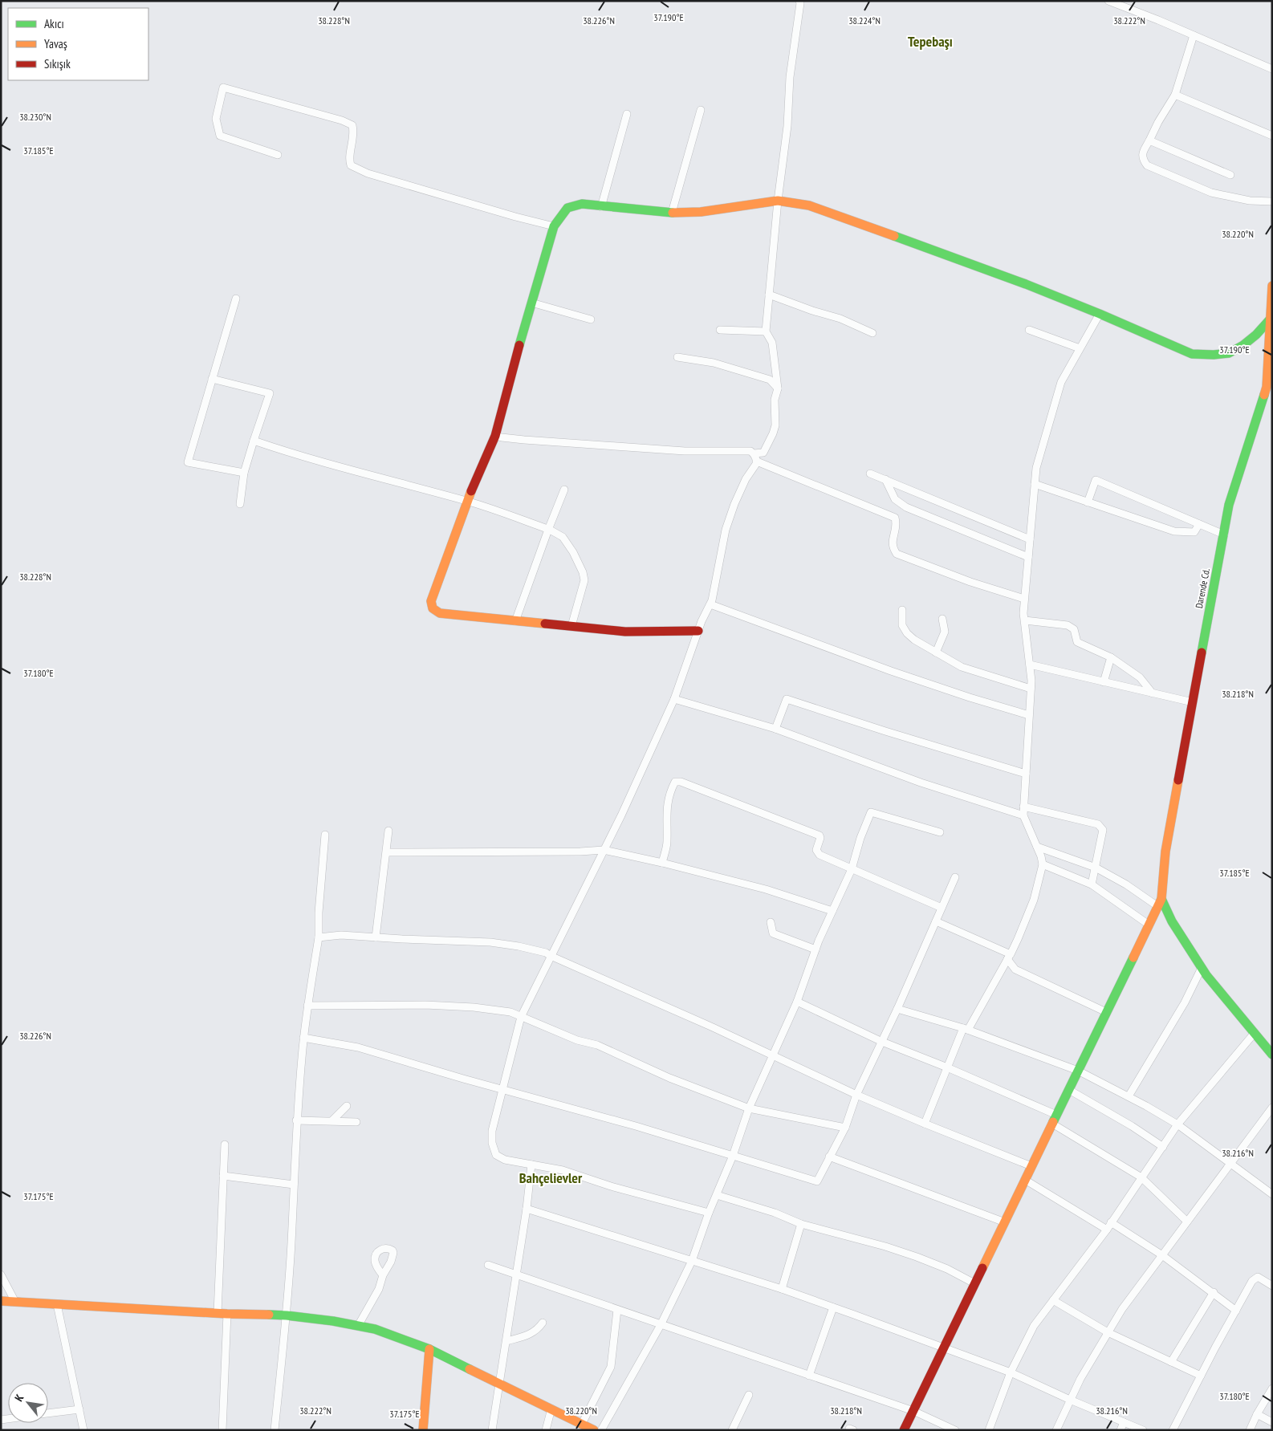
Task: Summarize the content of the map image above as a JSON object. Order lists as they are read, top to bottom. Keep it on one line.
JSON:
{"streets":{"street":["Darende Cd."]},"districts":["Tepebaşı","Bahçelievler"],"legend":["Akıcı","Yavaş","Sıkışık"],"north":"top left","coordinates":["37.190°E","38.226°N","38.224°N","38.222°N","38.228°N","38.230°N","37.185°E","38.220°N","37.180°E","38.218°N","38.216°N","37.175°E"]}
